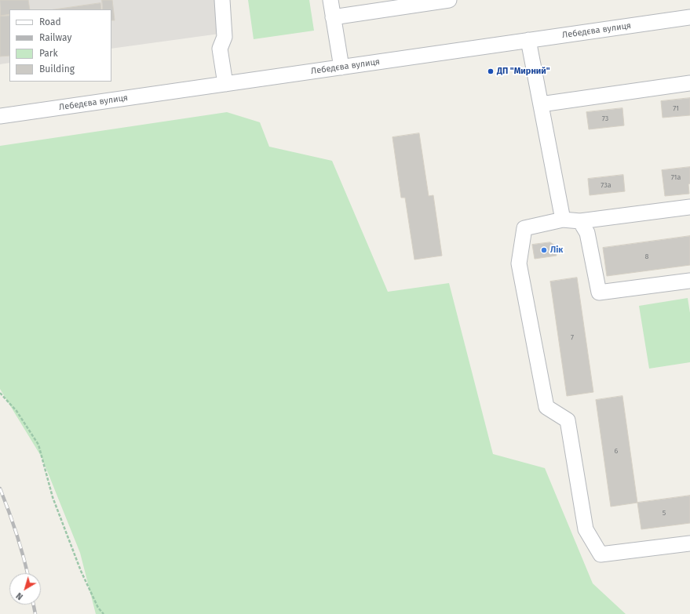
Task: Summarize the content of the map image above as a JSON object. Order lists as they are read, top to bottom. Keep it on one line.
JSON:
{"streets":{"street":["Лебедєва вулиця"]},"places":["ДП \"Мирний\"","Лік"],"house_numbers":["71","73","71а","73а","8","7","6","5"],"legend":["Road","Railway","Park","Building"],"north":"bottom left"}
